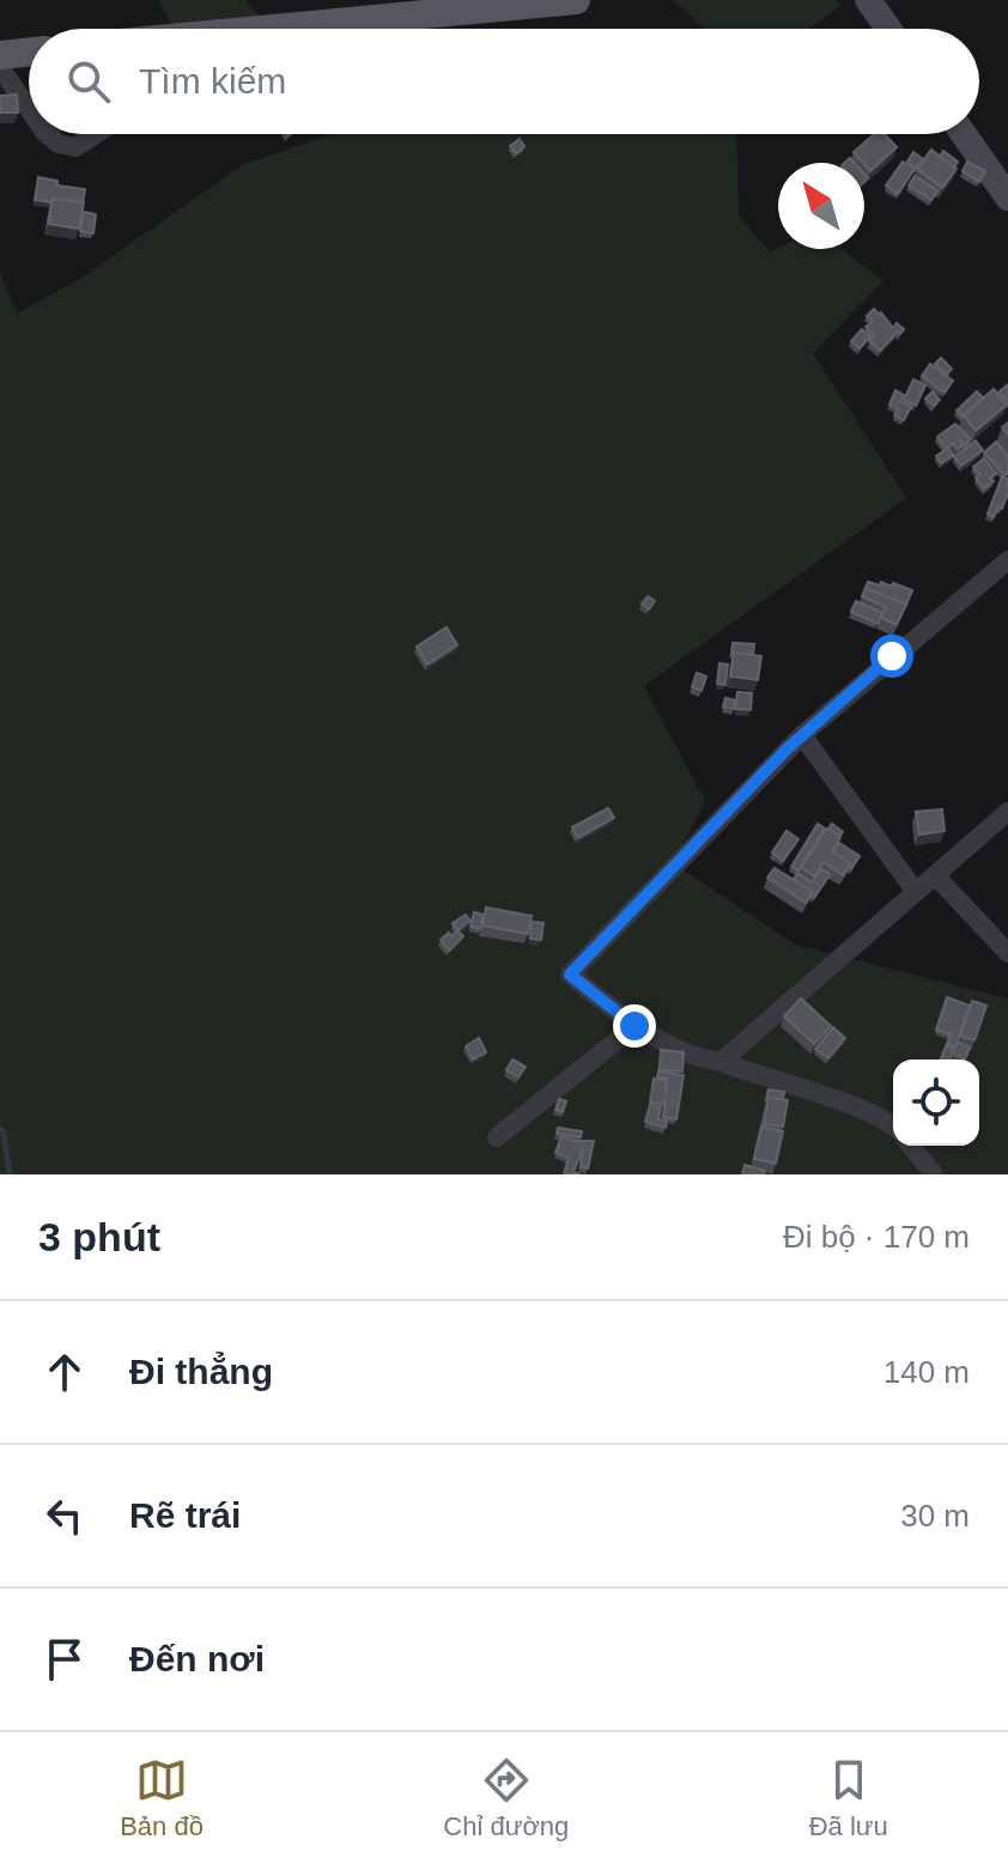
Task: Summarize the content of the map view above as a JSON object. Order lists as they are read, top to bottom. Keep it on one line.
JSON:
{"north":"top left","page":{"search":"Tìm kiếm","heading":["3 phút","Đi bộ · 170 m"],"list":[["Đi thẳng","140 m"],["Rẽ trái","30 m"],"Đến nơi"],"nav":["Bản đồ","Chỉ đường","Đã lưu"]}}
